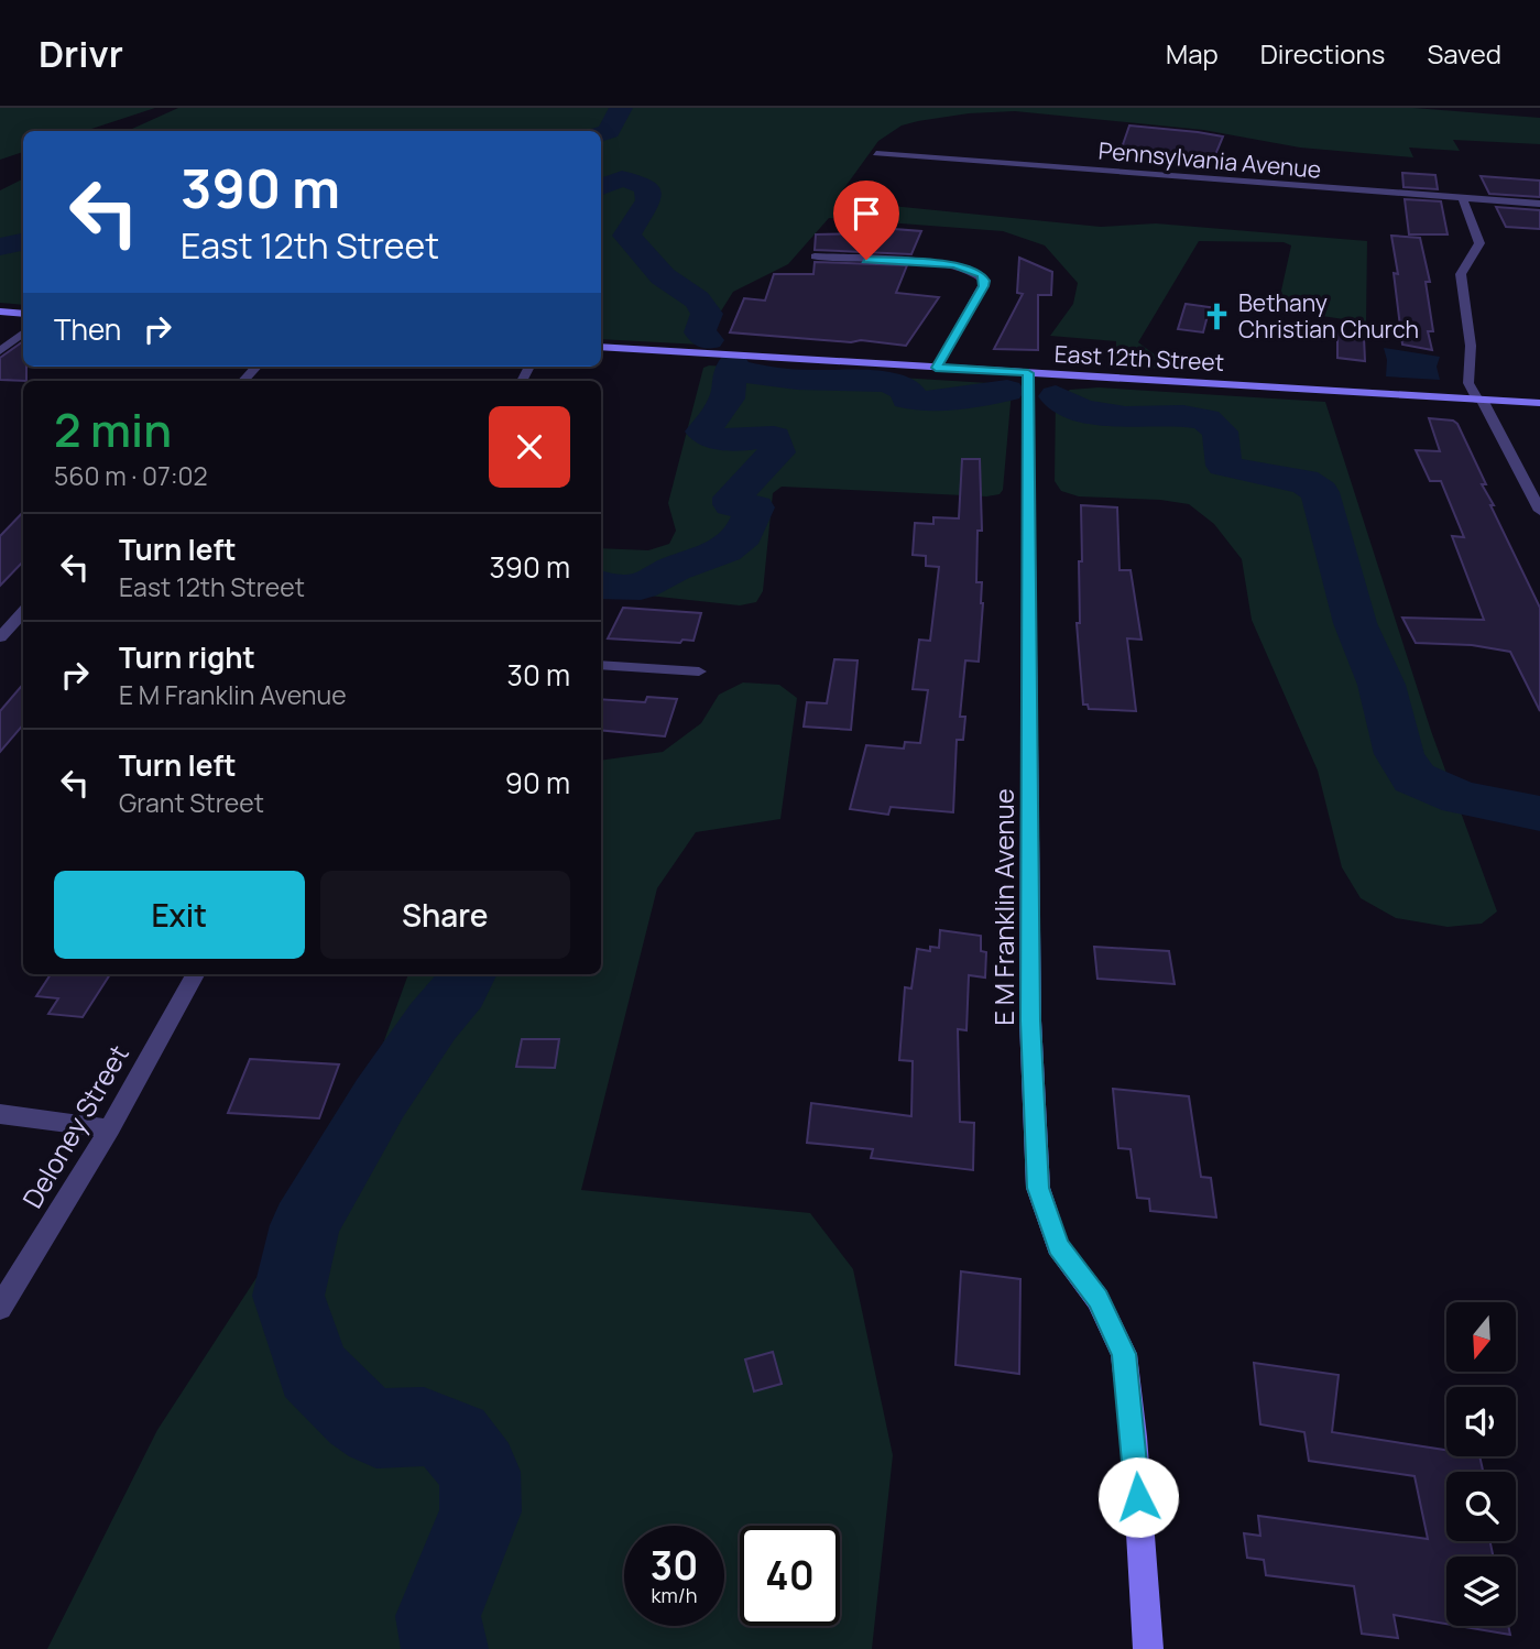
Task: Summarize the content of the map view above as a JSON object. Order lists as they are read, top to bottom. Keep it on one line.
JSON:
{"streets":{"street":["Pennsylvania Avenue","East 12th Street","E M Franklin Avenue","Deloney Street"]},"crossings":[["East 12th Street","E M Franklin Avenue"]],"places":{"church":["Bethany Christian Church"]},"north":"bottom","page":{"header":"Drivr","nav":["Map","Directions","Saved"],"turn":["390 m","East 12th Street"],"then":"Then","heading":["2 min","560 m · 07:02"],"list":[{"name":"Turn left","note":"East 12th Street","value":"390 m"},{"name":"Turn right","note":"E M Franklin Avenue","value":"30 m"},{"name":"Turn left","note":"Grant Street","value":"90 m"}],"buttons":["Exit","Share"],"speed":"30 km/h","limit":"40"}}
